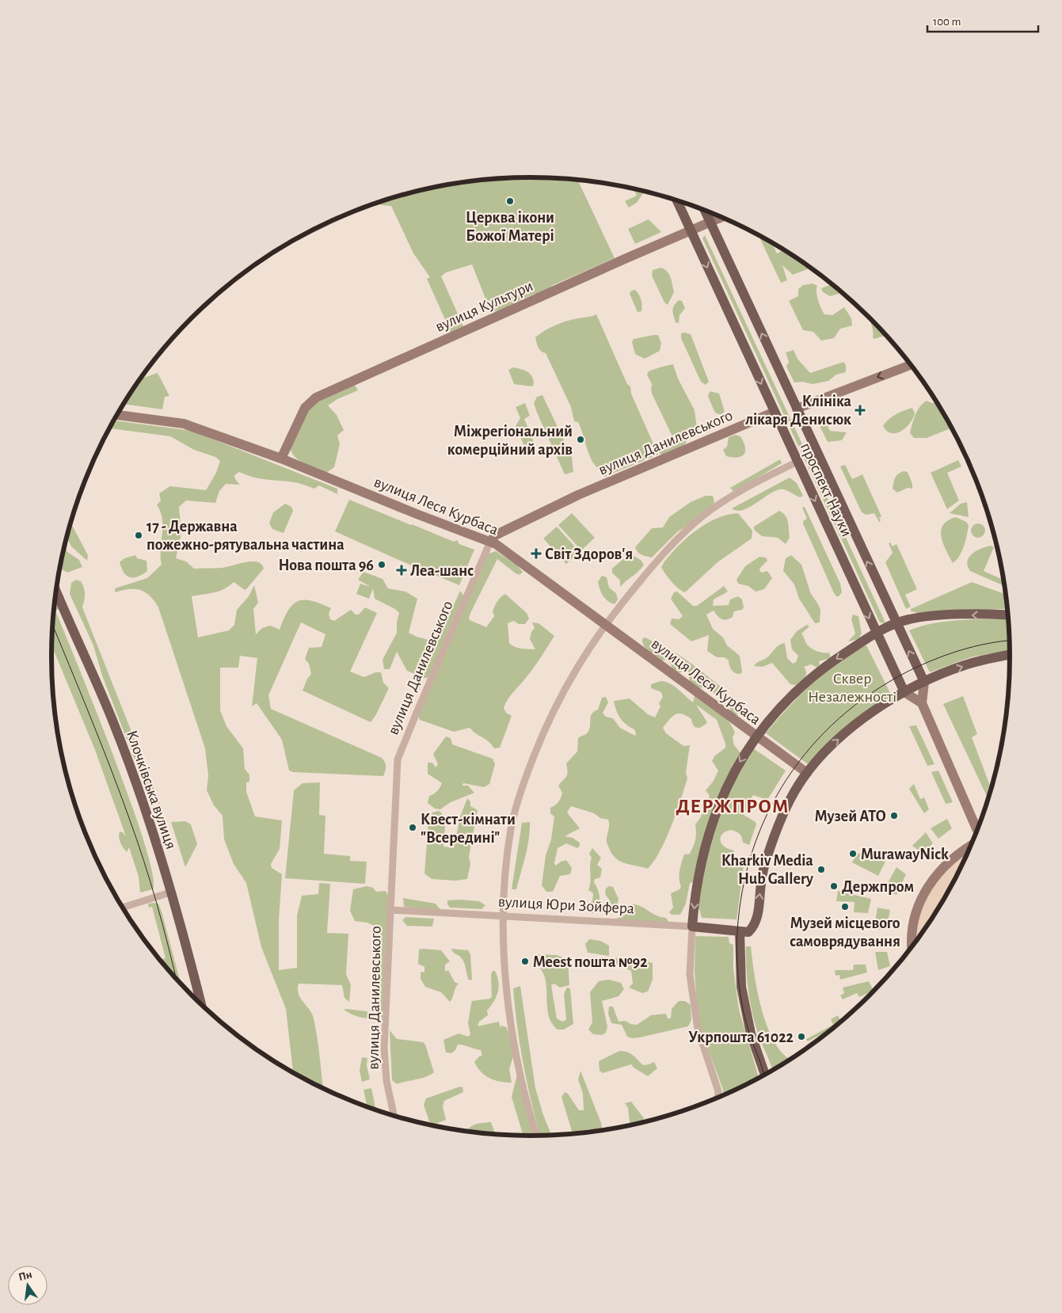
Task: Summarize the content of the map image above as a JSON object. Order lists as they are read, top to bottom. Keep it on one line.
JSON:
{"streets":{"main road":["проспект Науки","Клочківська вулиця","вулиця Юри Зойфера"],"street":["вулиця Культури","вулиця Данилевського","вулиця Леся Курбаса"]},"crossings":[["вулиця Культури","проспект Науки"],["вулиця Культури","вулиця Леся Курбаса"],["вулиця Данилевського","проспект Науки"],["вулиця Данилевського","вулиця Леся Курбаса"],["вулиця Данилевського","вулиця Юри Зойфера"]],"districts":["ДЕРЖПРОМ"],"parks":["Сквер Незалежності"],"places":{"other":["Церква ікони Божої Матері","Міжрегіональний комерційний архів","17 - Державна пожежно-рятувальна частина","Нова пошта 96","Музей АТО","Квест-кімнати \"Всередині\"","MurawayNick","Kharkiv Media Hub Gallery","Держпром","Музей місцевого самоврядування","Meest пошта №92","Укрпошта 61022"],"health":["Клініка лікаря Денисюк","Світ Здоров'я","Леа-шанс"]},"scale_bar":"100 m","north":"top"}
